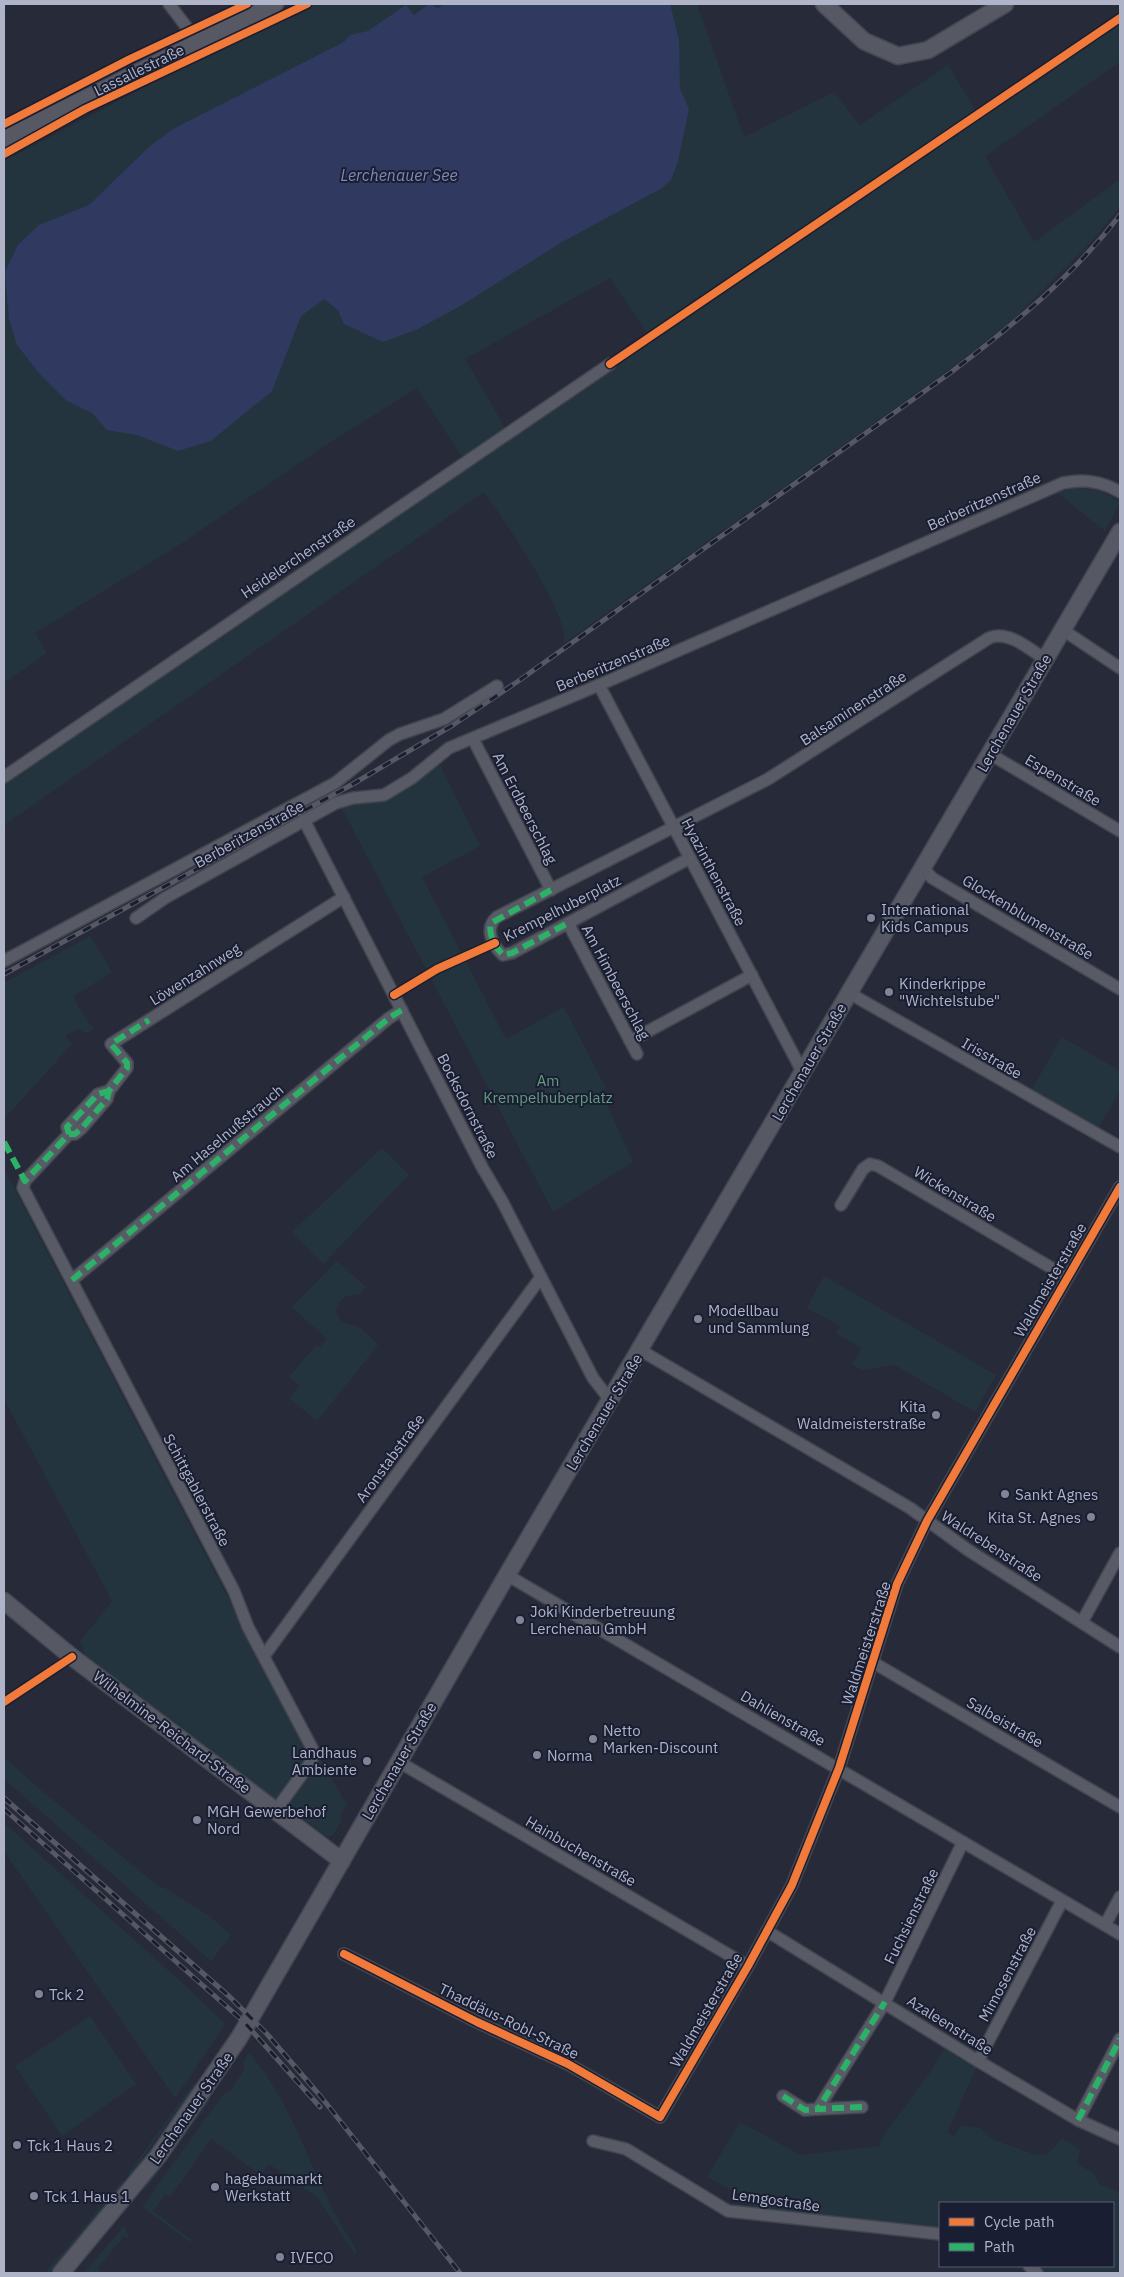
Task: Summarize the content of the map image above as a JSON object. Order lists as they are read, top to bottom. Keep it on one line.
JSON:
{"streets":{"main road":["Lassallestraße","Lerchenauer Straße","Wilhelmine-Reichard-Straße"],"street":["Berberitzenstraße","Heidelerchenstraße","Balsaminenstraße","Espenstraße","Am Erdbeerschlag","Hyazinthenstraße","Krempelhuberplatz","Glockenblumenstraße","Löwenzahnweg","Am Himbeerschlag","Irisstraße","Bocksdornstraße","Am Haselnußstrauch","Wickenstraße","Waldmeisterstraße","Aronstabstraße","Schittgablerstraße","Waldrebenstraße","Dahlienstraße","Salbeistraße","Hainbuchenstraße","Fuchsienstraße","Mimosenstraße","Thaddäus-Robl-Straße","Azaleenstraße","Lemgostraße"]},"crossings":[["Berberitzenstraße","Am Erdbeerschlag"],["Berberitzenstraße","Hyazinthenstraße"],["Berberitzenstraße","Bocksdornstraße"],["Balsaminenstraße","Lerchenauer Straße"],["Balsaminenstraße","Hyazinthenstraße"],["Balsaminenstraße","Krempelhuberplatz"],["Lerchenauer Straße","Espenstraße"],["Lerchenauer Straße","Hyazinthenstraße"],["Lerchenauer Straße","Glockenblumenstraße"],["Lerchenauer Straße","Irisstraße"],["Lerchenauer Straße","Bocksdornstraße"],["Lerchenauer Straße","Waldrebenstraße"],["Lerchenauer Straße","Dahlienstraße"],["Lerchenauer Straße","Wilhelmine-Reichard-Straße"],["Lerchenauer Straße","Hainbuchenstraße"],["Am Erdbeerschlag","Krempelhuberplatz"],["Hyazinthenstraße","Krempelhuberplatz"],["Krempelhuberplatz","Am Himbeerschlag"],["Löwenzahnweg","Bocksdornstraße"],["Löwenzahnweg","Schittgablerstraße"],["Bocksdornstraße","Am Haselnußstrauch"],["Bocksdornstraße","Aronstabstraße"],["Am Haselnußstrauch","Schittgablerstraße"],["Wickenstraße","Waldmeisterstraße"],["Waldmeisterstraße","Waldrebenstraße"],["Waldmeisterstraße","Dahlienstraße"],["Waldmeisterstraße","Salbeistraße"],["Waldmeisterstraße","Hainbuchenstraße"],["Waldmeisterstraße","Thaddäus-Robl-Straße"],["Waldmeisterstraße","Azaleenstraße"],["Aronstabstraße","Schittgablerstraße"],["Schittgablerstraße","Wilhelmine-Reichard-Straße"],["Dahlienstraße","Fuchsienstraße"],["Dahlienstraße","Mimosenstraße"],["Fuchsienstraße","Azaleenstraße"],["Mimosenstraße","Azaleenstraße"]],"water":["Lerchenauer See"],"parks":["Am Krempelhuberplatz"],"places":["International Kids Campus","Kinderkrippe \"Wichtelstube\"","Modellbau und Sammlung","Kita Waldmeisterstraße","Sankt Agnes","Kita St. Agnes","Joki Kinderbetreuung Lerchenau GmbH","Netto Marken-Discount","Norma","Landhaus Ambiente","MGH Gewerbehof Nord","Tck 2","Tck 1 Haus 2","hagebaumarkt Werkstatt","Tck 1 Haus 1","IVECO"],"legend":["Cycle path","Path"]}
